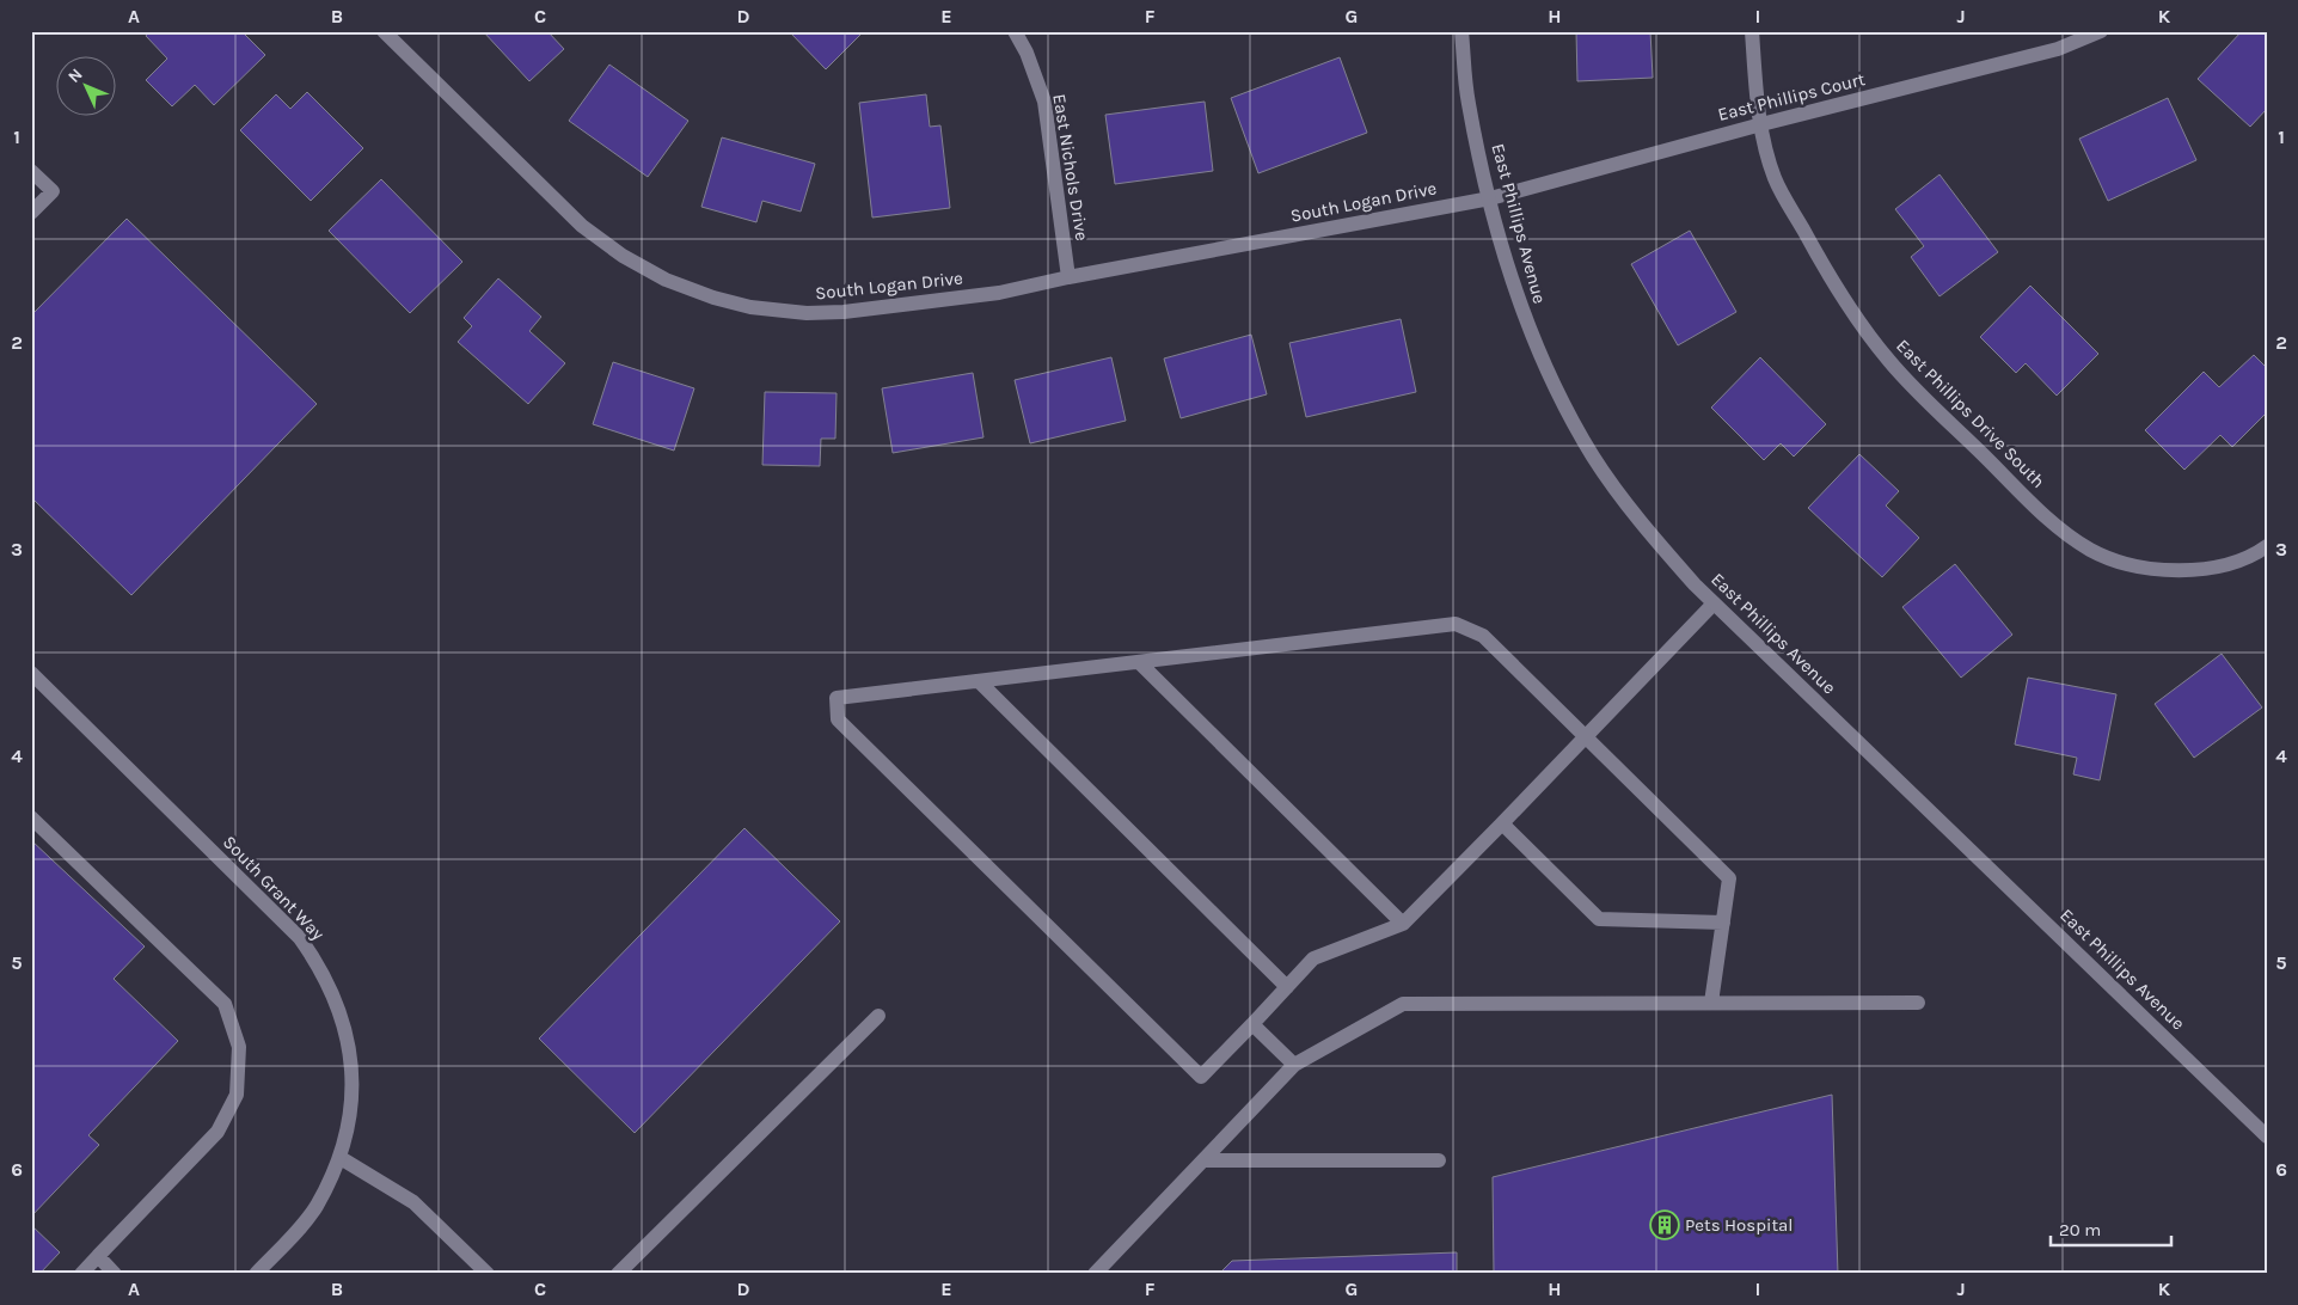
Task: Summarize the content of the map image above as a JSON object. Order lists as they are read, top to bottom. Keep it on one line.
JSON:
{"streets":{"street":["East Phillips Court","East Nichols Drive","South Logan Drive","East Phillips Avenue","East Phillips Drive South","South Grant Way"]},"crossings":[["East Phillips Court","South Logan Drive"],["East Phillips Court","East Phillips Avenue"],["East Phillips Court","East Phillips Drive South"],["East Nichols Drive","South Logan Drive"],["South Logan Drive","East Phillips Avenue"]],"places":{"building":["Pets Hospital"]},"scale_bar":"20 m","north":"top left","grid":{"columns":["A","B","C","D","E","F","G","H","I","J","K"],"rows":["1","2","3","4","5","6"]}}
